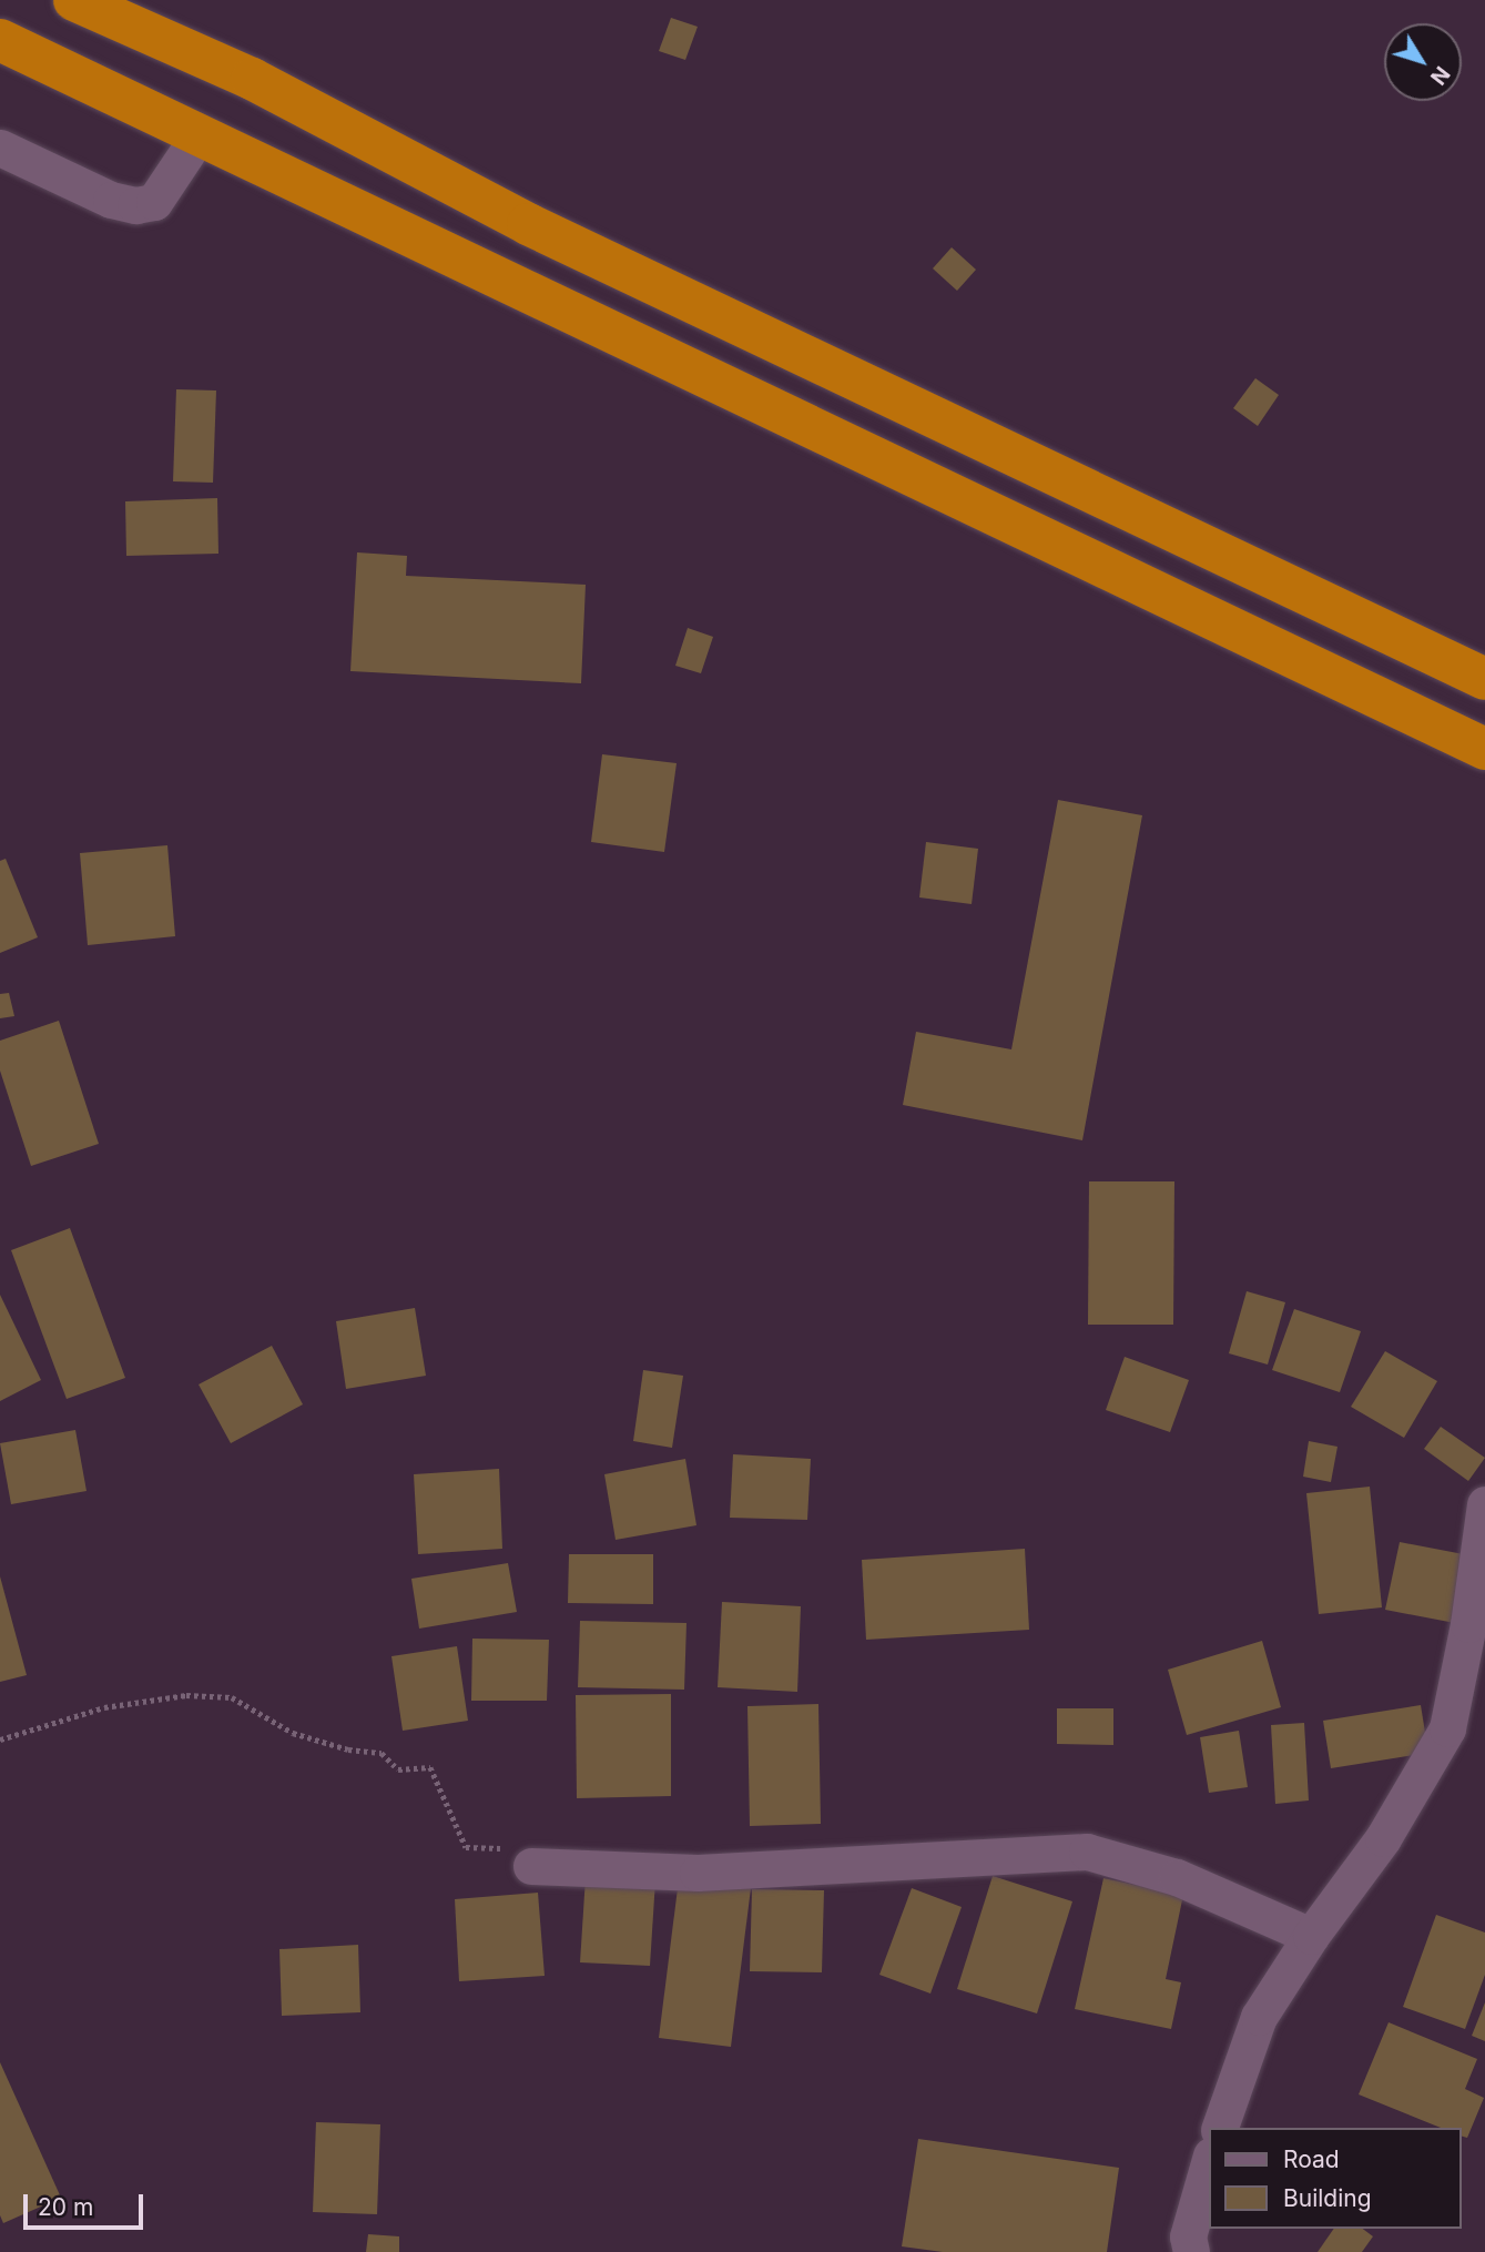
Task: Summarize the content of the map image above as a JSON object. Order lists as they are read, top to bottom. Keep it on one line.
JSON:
{"legend":["Road","Building"],"scale_bar":"20 m","north":"bottom right"}
